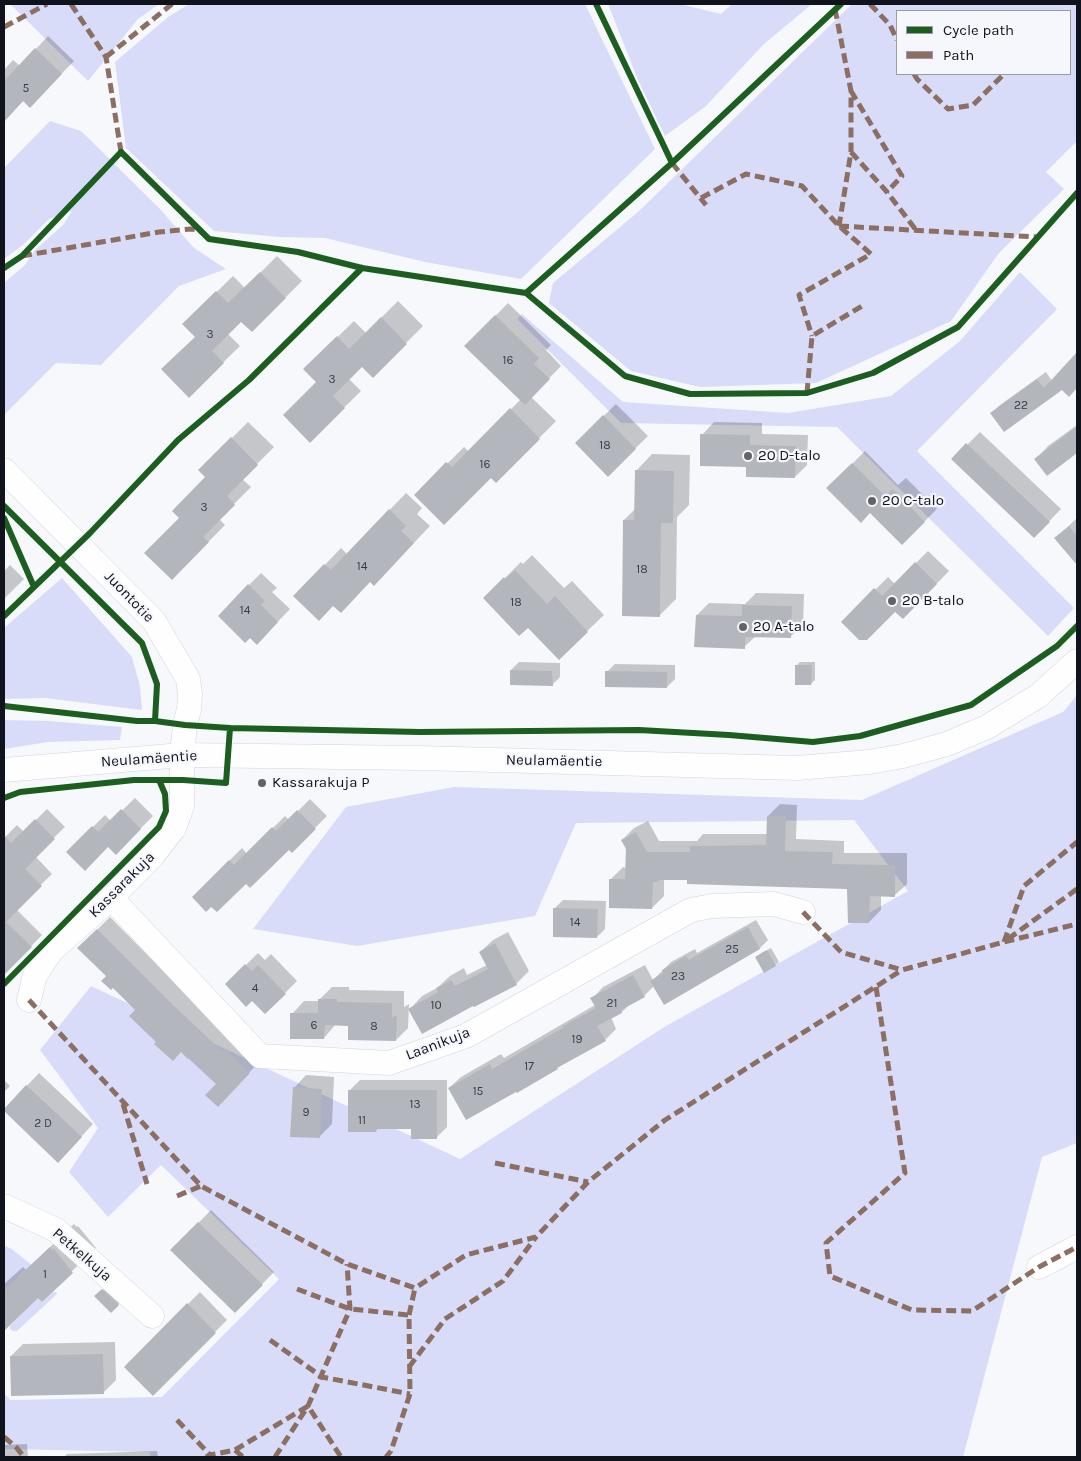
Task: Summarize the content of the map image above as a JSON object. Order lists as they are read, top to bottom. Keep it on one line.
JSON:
{"streets":{"street":["Juontotie","Neulamäentie","Kassarakuja","Laanikuja","Petkelkuja"]},"crossings":[["Juontotie","Neulamäentie"],["Juontotie","Kassarakuja"],["Neulamäentie","Kassarakuja"],["Kassarakuja","Laanikuja"]],"places":["20 D-talo","20 C-talo","20 B-talo","20 A-talo","Kassarakuja P"],"house_numbers":["5","3","16","3","22","18","16","3","14","18","18","14","14","25","23","4","21","10","6","8","19","17","15","13","9","11","2 D","1"],"legend":["Cycle path","Path"]}
